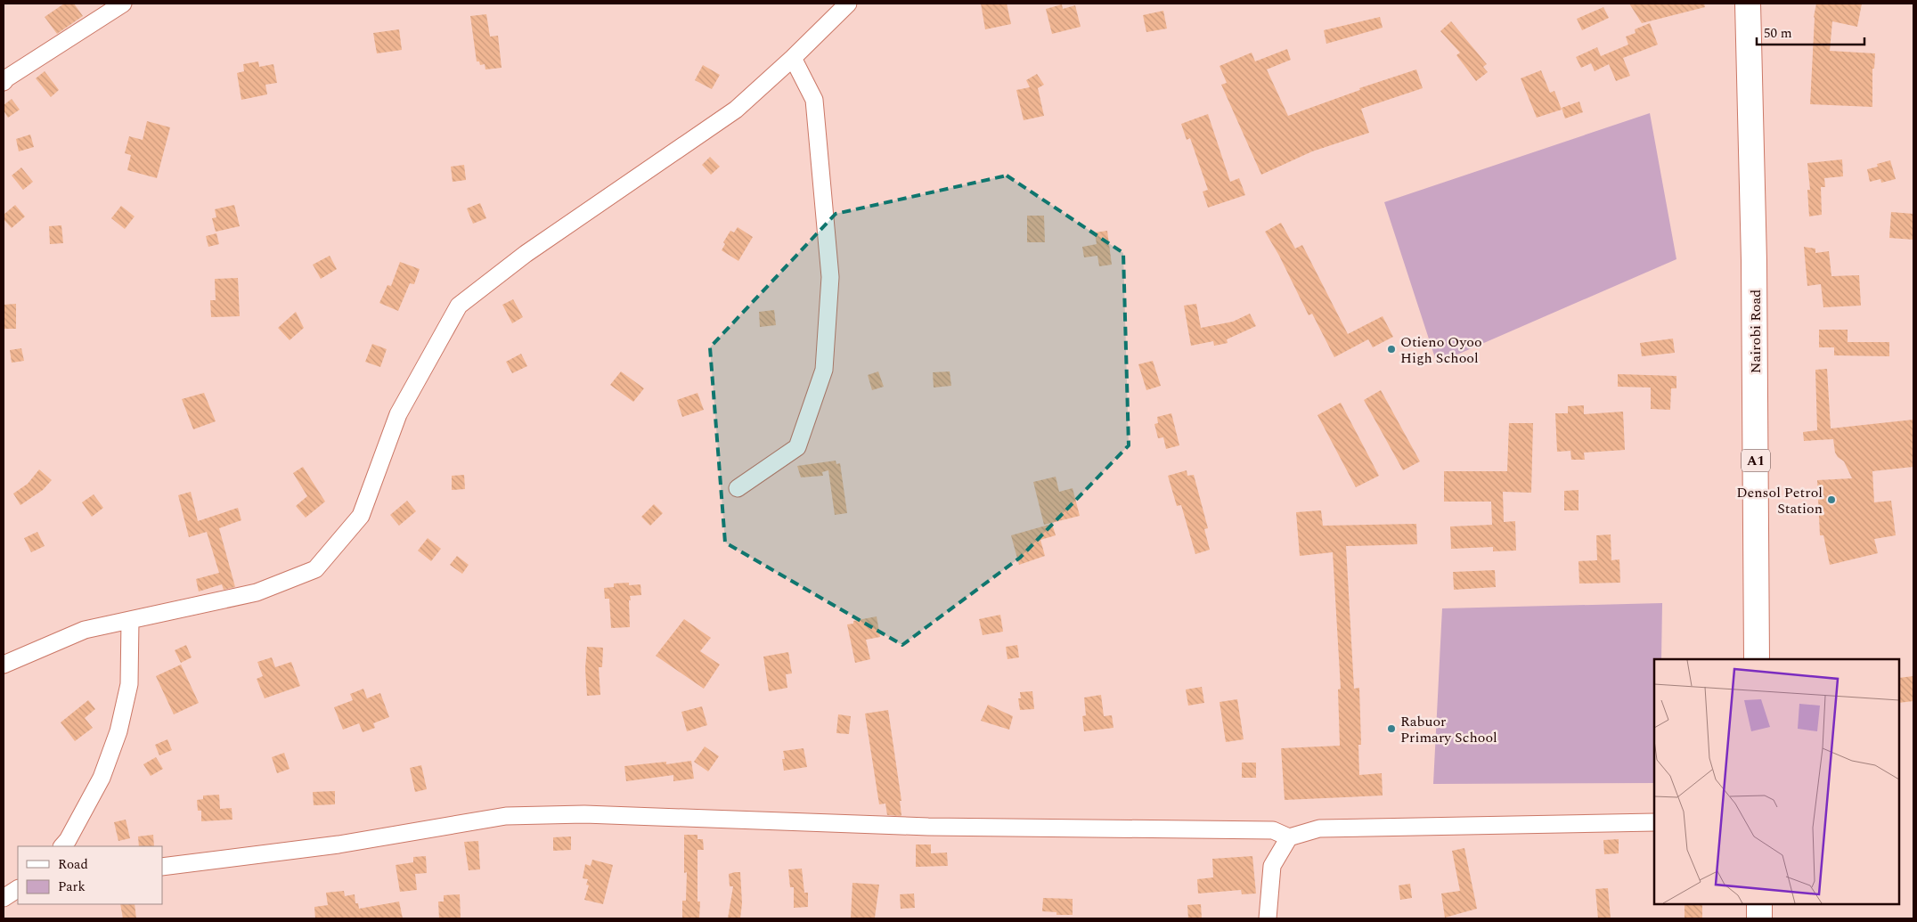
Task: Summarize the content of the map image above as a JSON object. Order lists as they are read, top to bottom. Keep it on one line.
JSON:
{"streets":{"highway":["Nairobi Road","A1"]},"places":["Otieno Oyoo High School","Densol Petrol Station","Rabuor Primary School"],"legend":["Road","Park"],"scale_bar":"50 m"}
